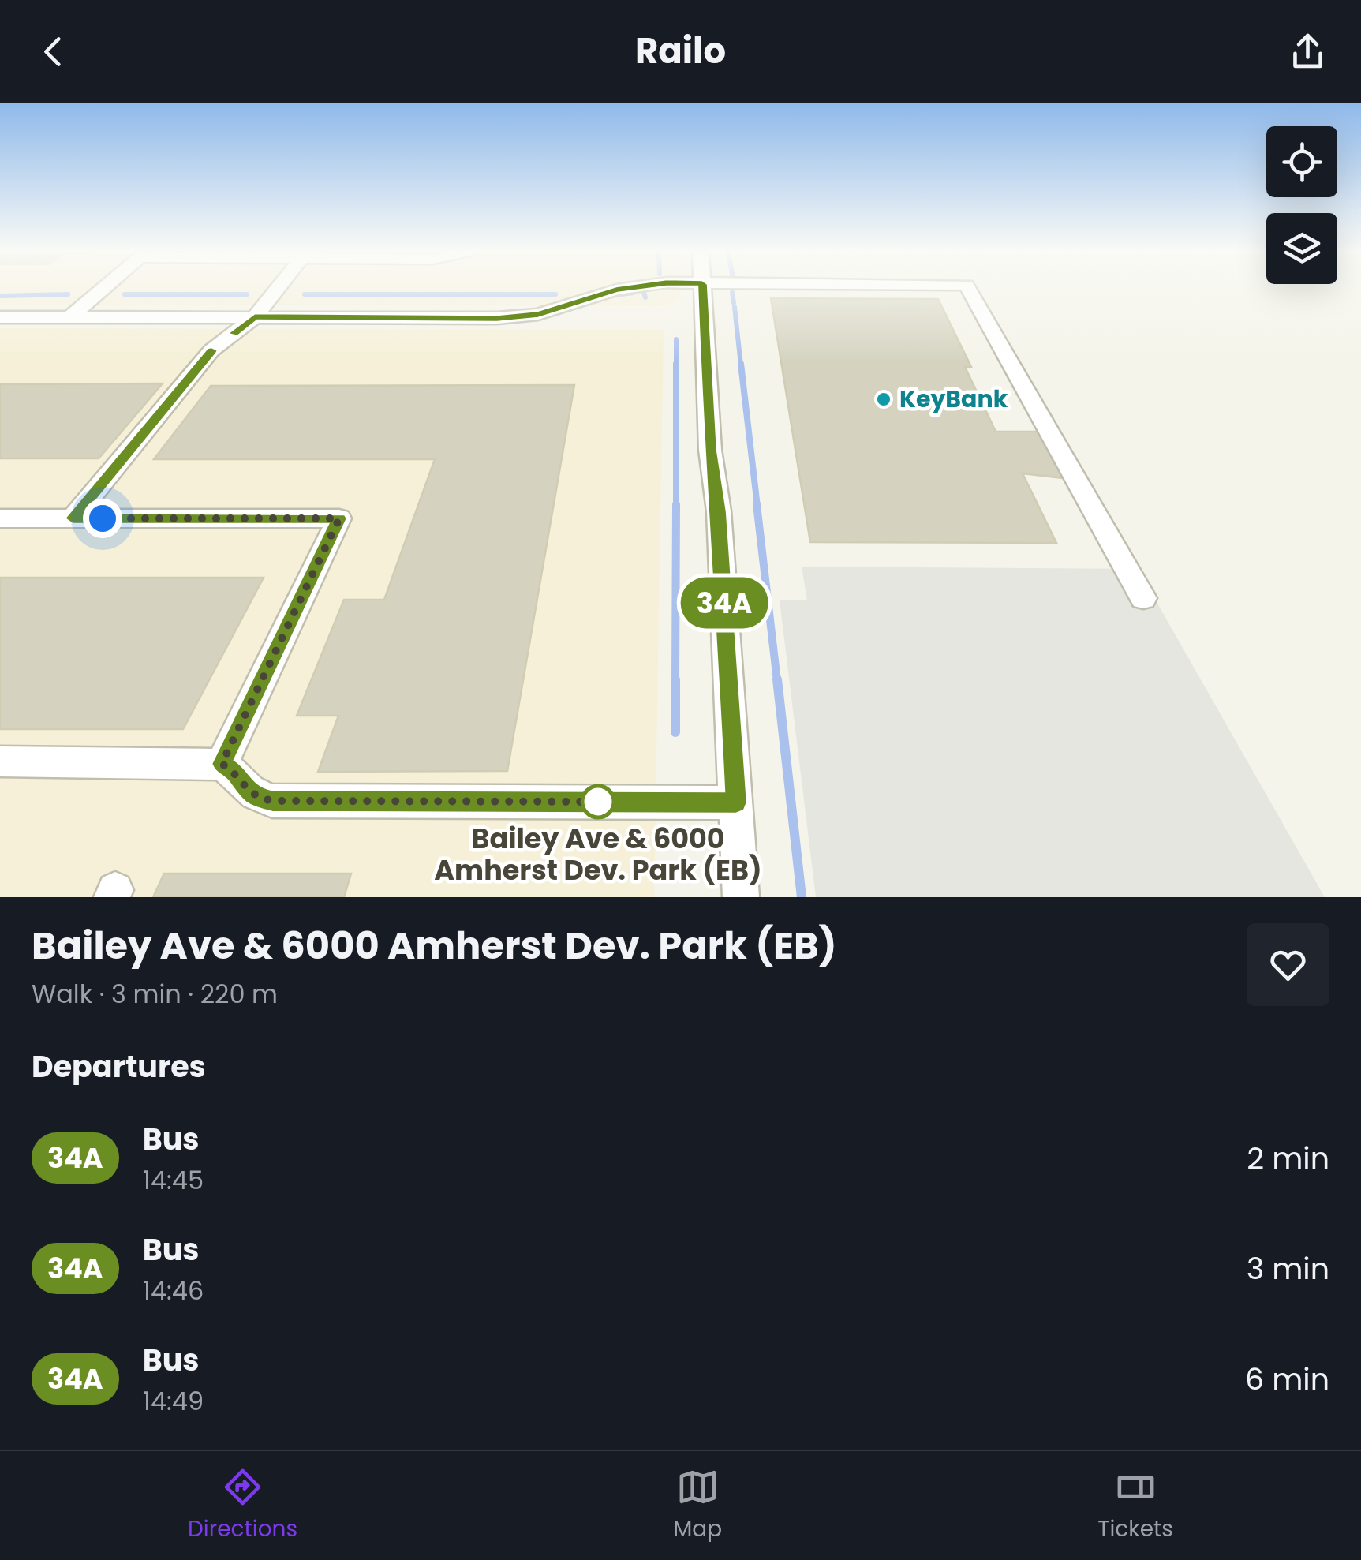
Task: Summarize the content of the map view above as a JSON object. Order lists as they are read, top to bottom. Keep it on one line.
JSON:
{"places":["KeyBank","Bailey Ave & 6000 Amherst Dev. Park (EB)"],"lines":["bus line 34A"],"page":{"header":"Railo","on_map":"34A","heading":[["Bailey Ave & 6000 Amherst Dev. Park (EB)","Walk · 3 min · 220 m"],"Departures"],"list":[{"mark":"34A","name":"Bus","note":"14:45","value":"2 min"},{"mark":"34A","name":"Bus","note":"14:46","value":"3 min"},{"mark":"34A","name":"Bus","note":"14:49","value":"6 min"}],"tabs":["Directions","Map","Tickets"]}}
